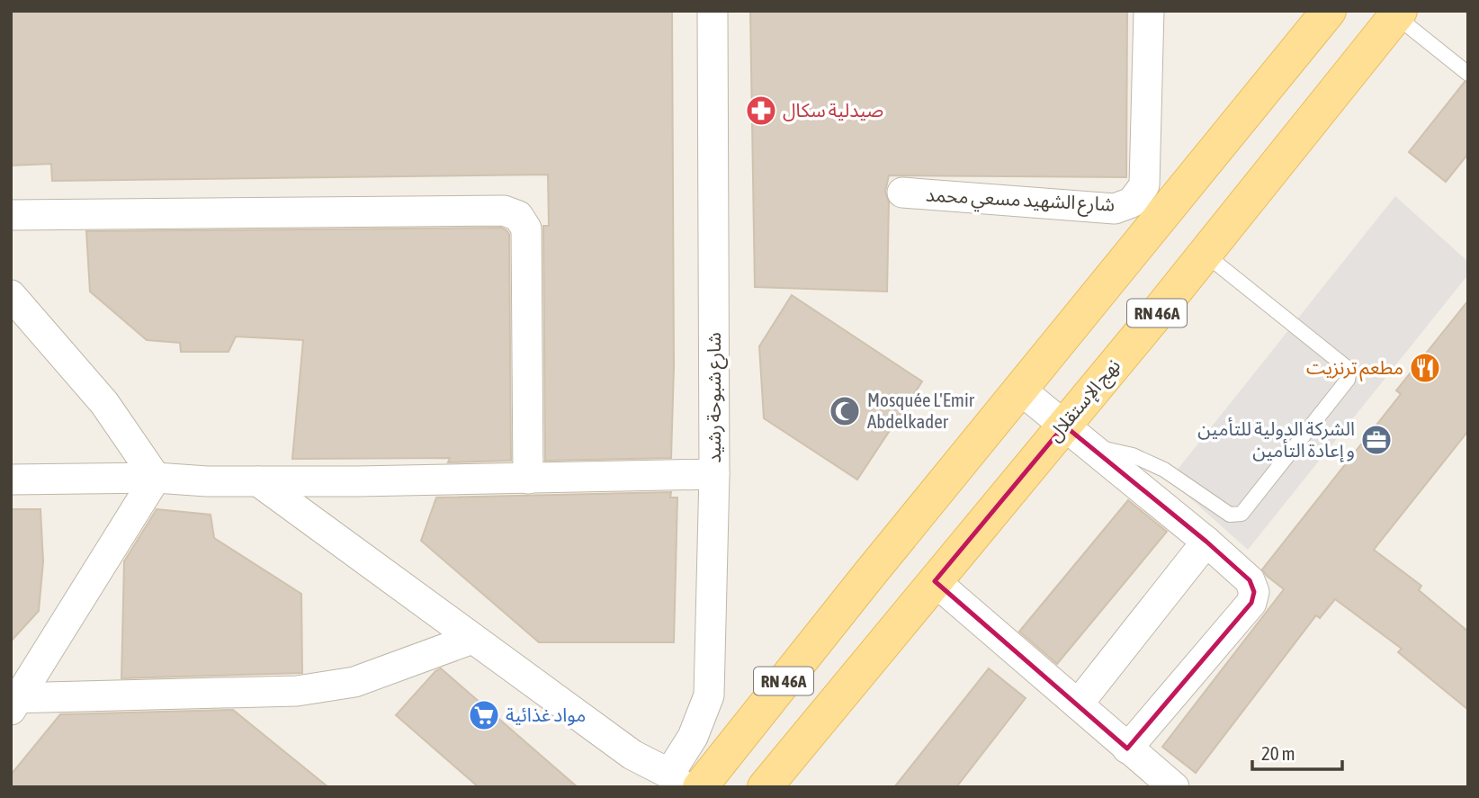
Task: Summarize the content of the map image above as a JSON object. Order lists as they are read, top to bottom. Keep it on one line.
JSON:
{"streets":{"main road":["RN 46A","نهج الإستقلال"],"street":["شارع الشهيد مسعي محمد","شارع شبوحة رشيد"]},"crossings":[["RN 46A","شارع شبوحة رشيد"]],"places":{"pharmacy":["صيدلية سكال"],"restaurant":["مطعم ترنزيت"],"mosque":["Mosquée L'Emir Abdelkader"],"office":["الشركة الدولية للتأمين و إعادة التأمين"],"supermarket":["مواد غذائية"]},"scale_bar":"20 m"}
